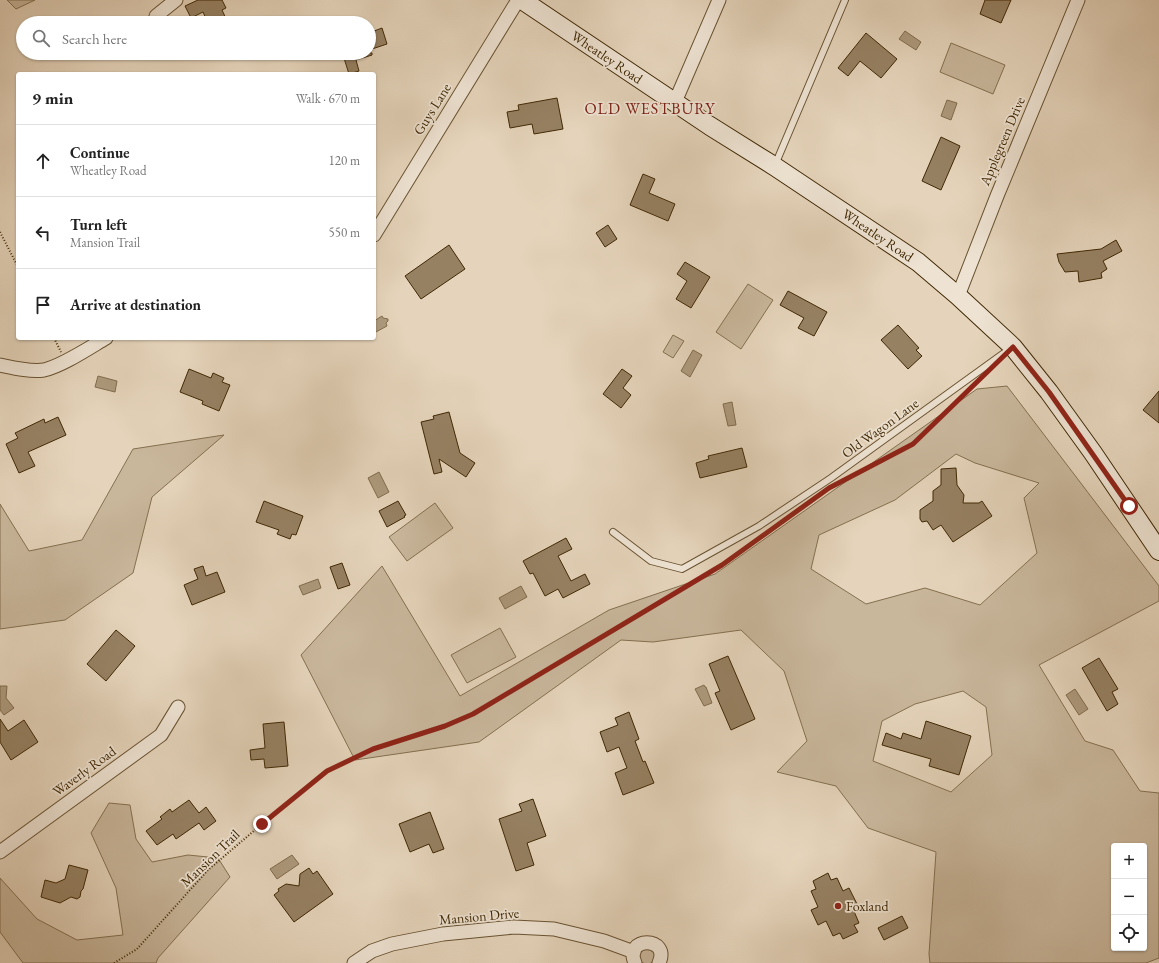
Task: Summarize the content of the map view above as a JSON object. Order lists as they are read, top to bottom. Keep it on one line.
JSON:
{"streets":{"street":["Wheatley Road","Guys Lane","Applegreen Drive","Waverly Road","Mansion Drive"],"lane":["Old Wagon Lane"],"path":["Mansion Trail"]},"crossings":[["Wheatley Road","Applegreen Drive"],["Wheatley Road","Old Wagon Lane"]],"districts":["OLD WESTBURY"],"places":["Foxland"],"page":{"search":"Search here","heading":["9 min","Walk · 670 m"],"list":[["Continue","Wheatley Road","120 m"],["Turn left","Mansion Trail","550 m"],"Arrive at destination"],"map_buttons":["+","−"]}}
